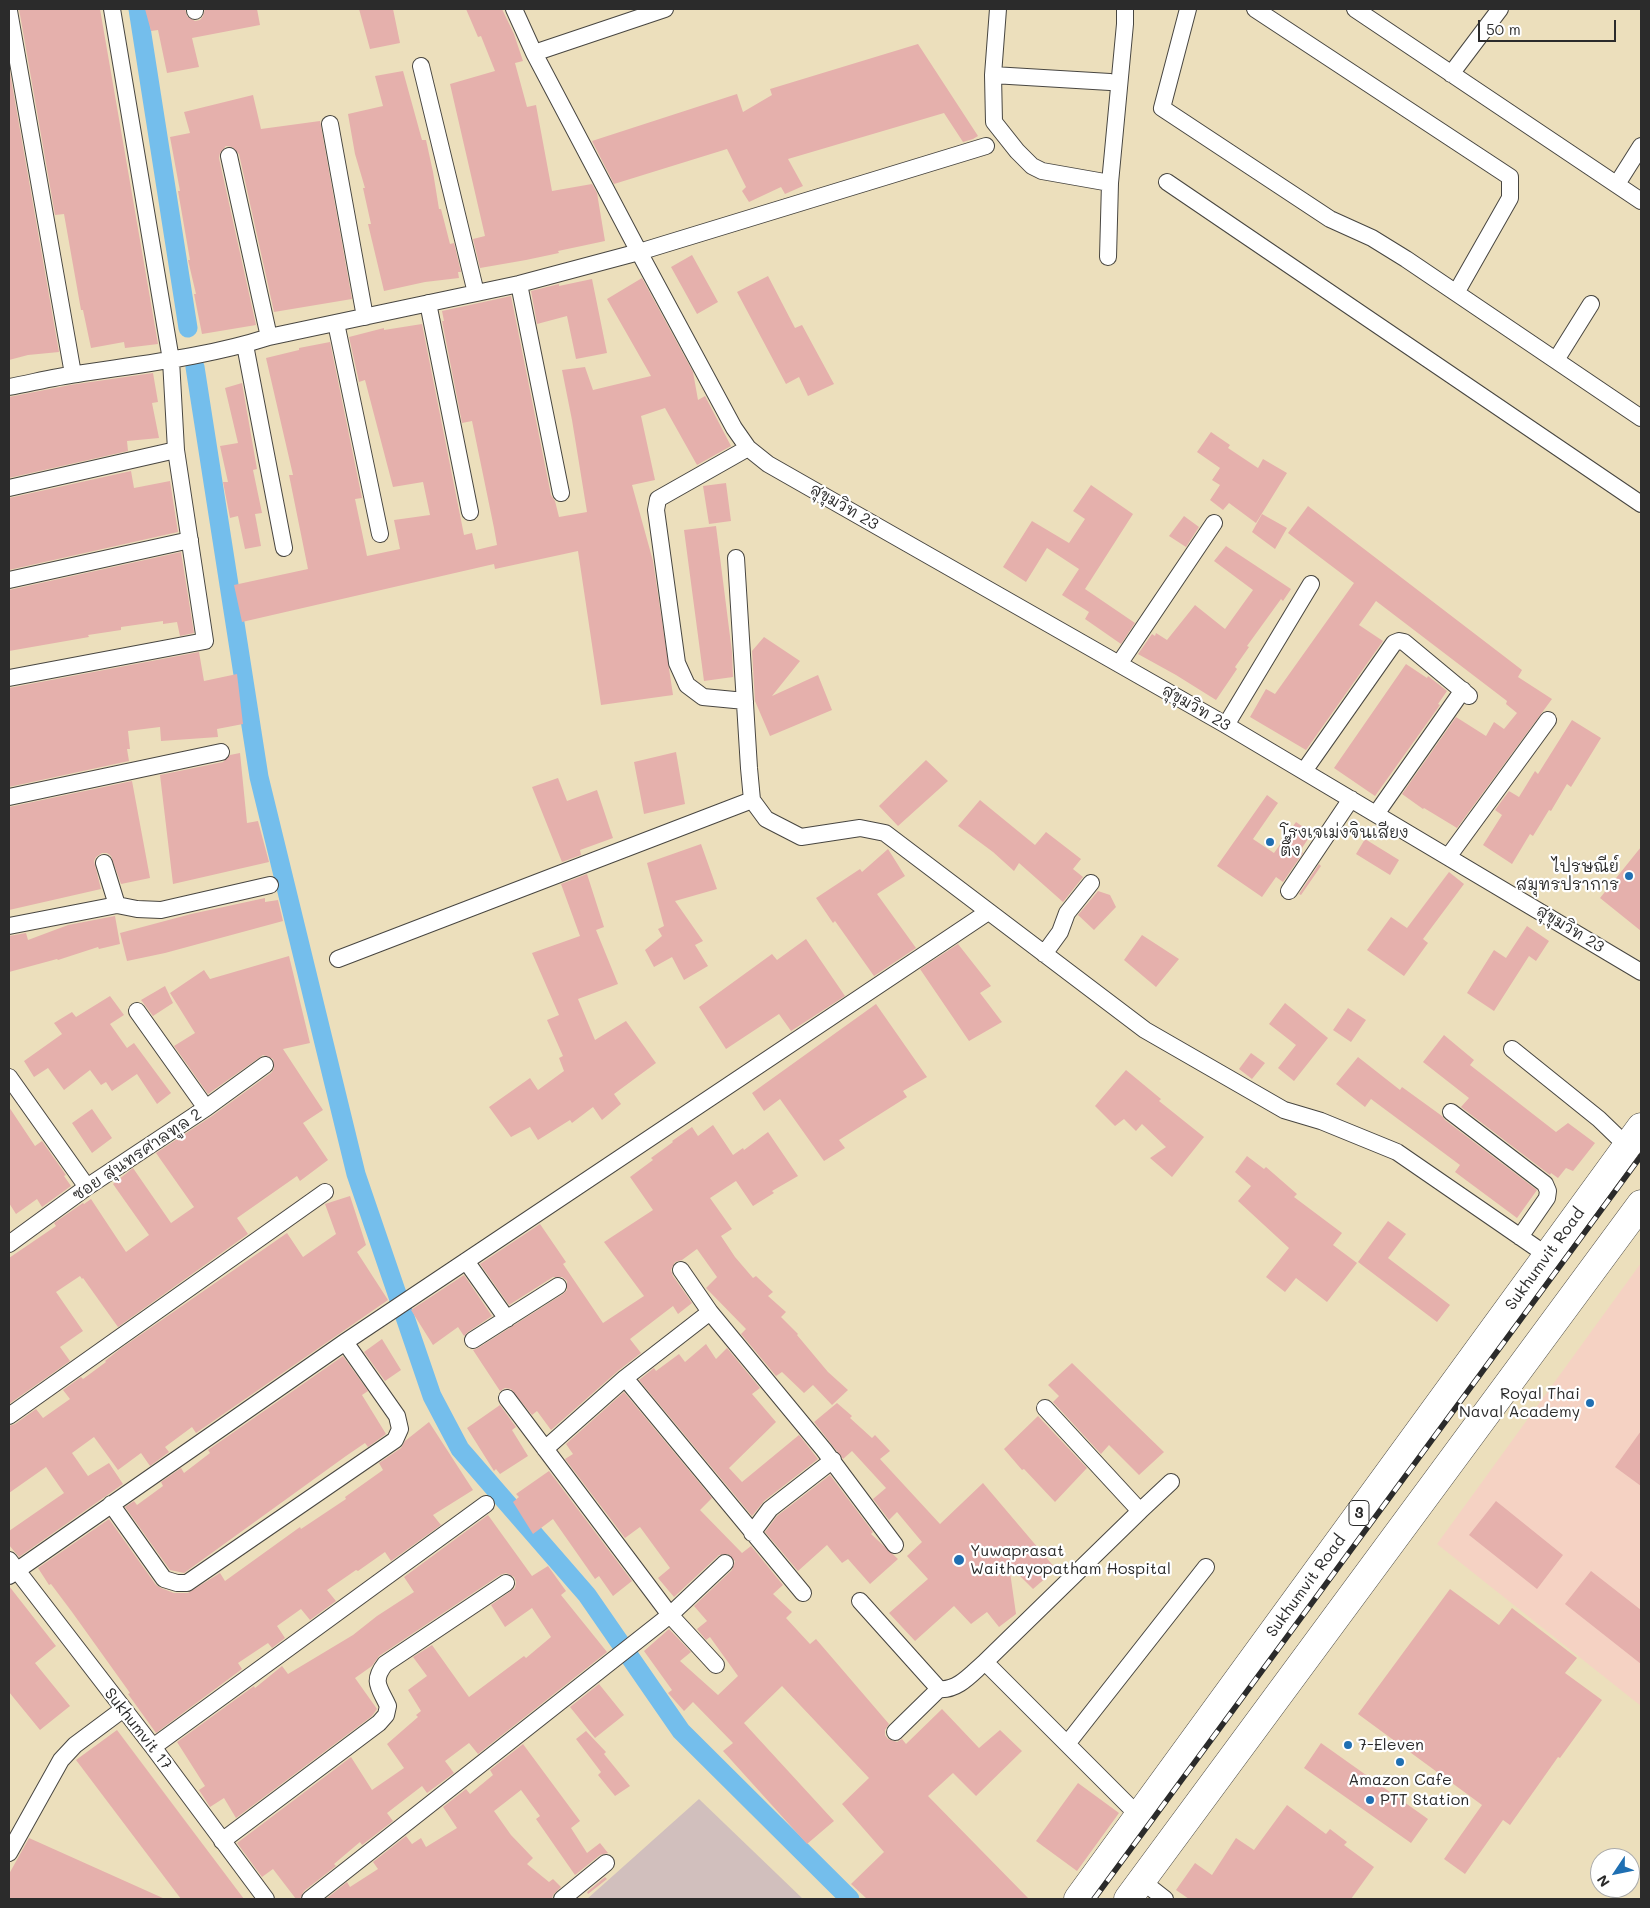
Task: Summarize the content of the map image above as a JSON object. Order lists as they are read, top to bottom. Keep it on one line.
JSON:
{"streets":{"highway":["Sukhumvit Road","3"],"street":["สุขุมวิท 23","ซอย สุนทรศาลทูล 2","Sukhumvit 17"]},"places":["โรงเจเม่งจินเสียง ตึ๊ง","ไปรษณีย์ สมุทรปราการ","Royal Thai Naval Academy","Yuwaprasat Waithayopatham Hospital","7-Eleven","Amazon Cafe","PTT Station"],"scale_bar":"50 m","north":"bottom left"}
